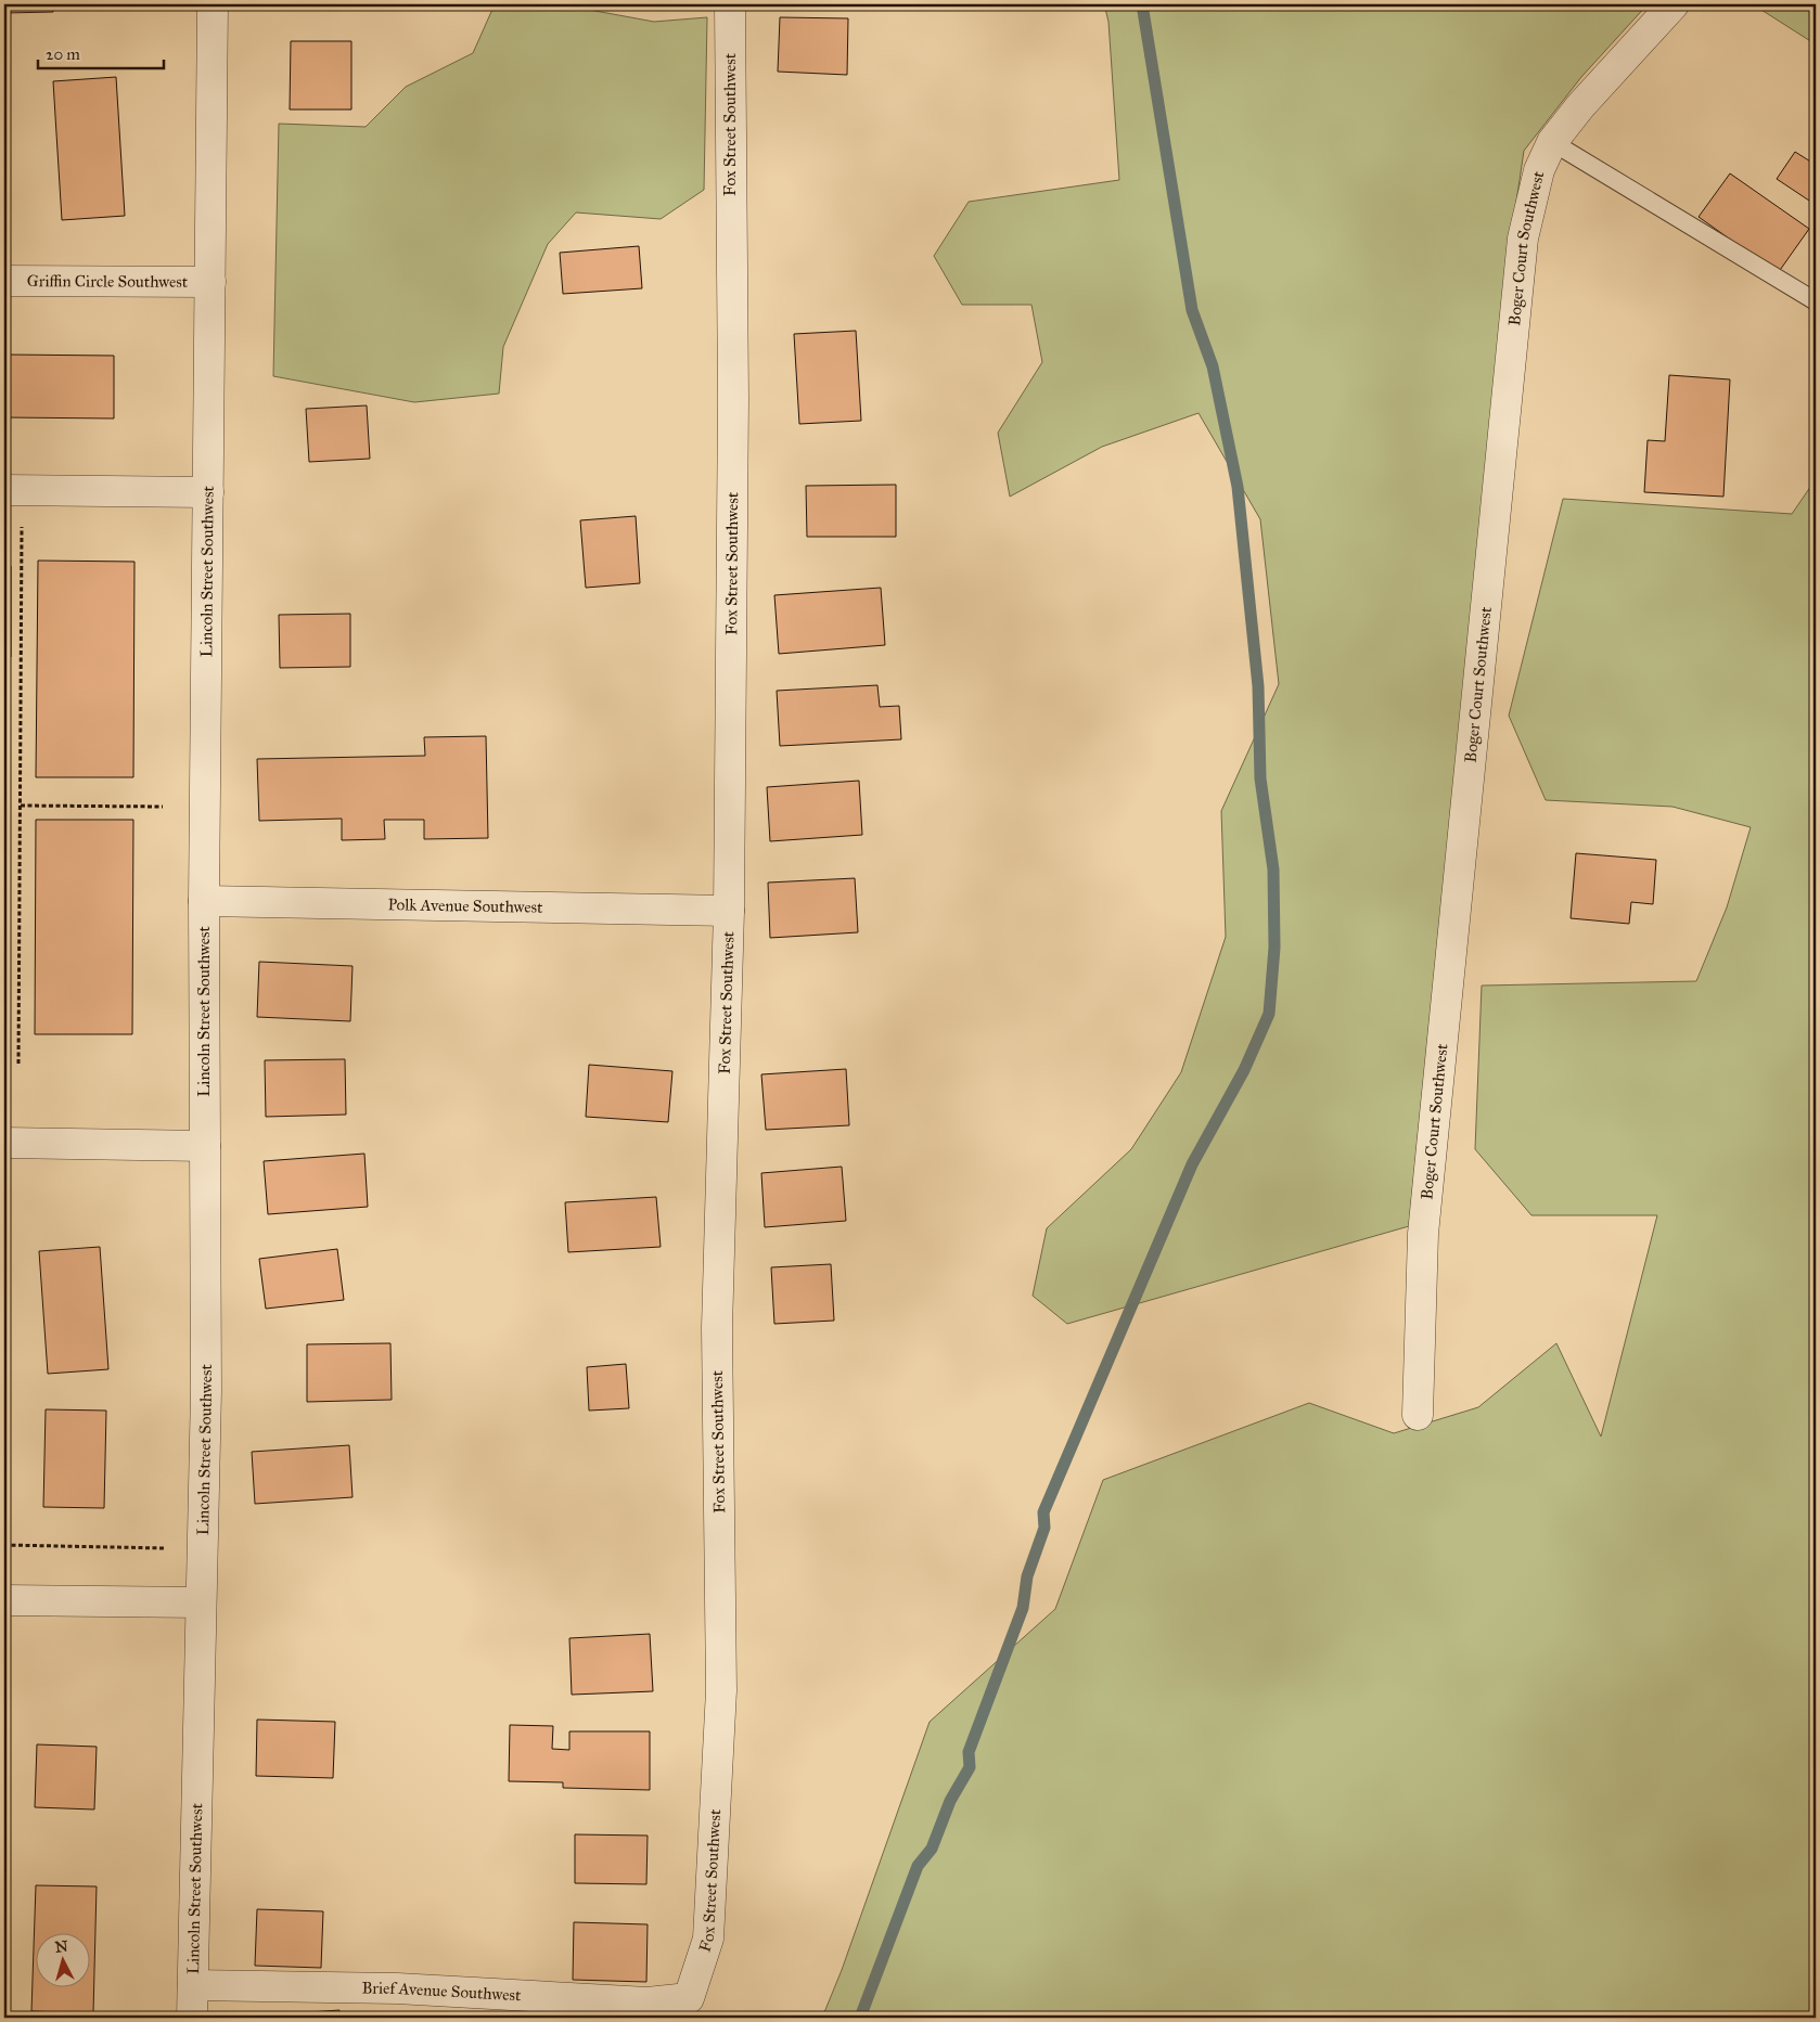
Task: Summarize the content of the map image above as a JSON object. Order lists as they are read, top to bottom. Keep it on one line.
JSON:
{"streets":{"street":["Fox Street Southwest","Boger Court Southwest","Griffin Circle Southwest","Lincoln Street Southwest","Polk Avenue Southwest","Brief Avenue Southwest"]},"crossings":[["Fox Street Southwest","Polk Avenue Southwest"],["Fox Street Southwest","Brief Avenue Southwest"],["Griffin Circle Southwest","Lincoln Street Southwest"],["Lincoln Street Southwest","Polk Avenue Southwest"],["Lincoln Street Southwest","Brief Avenue Southwest"]],"scale_bar":"20 m","north":"top"}
